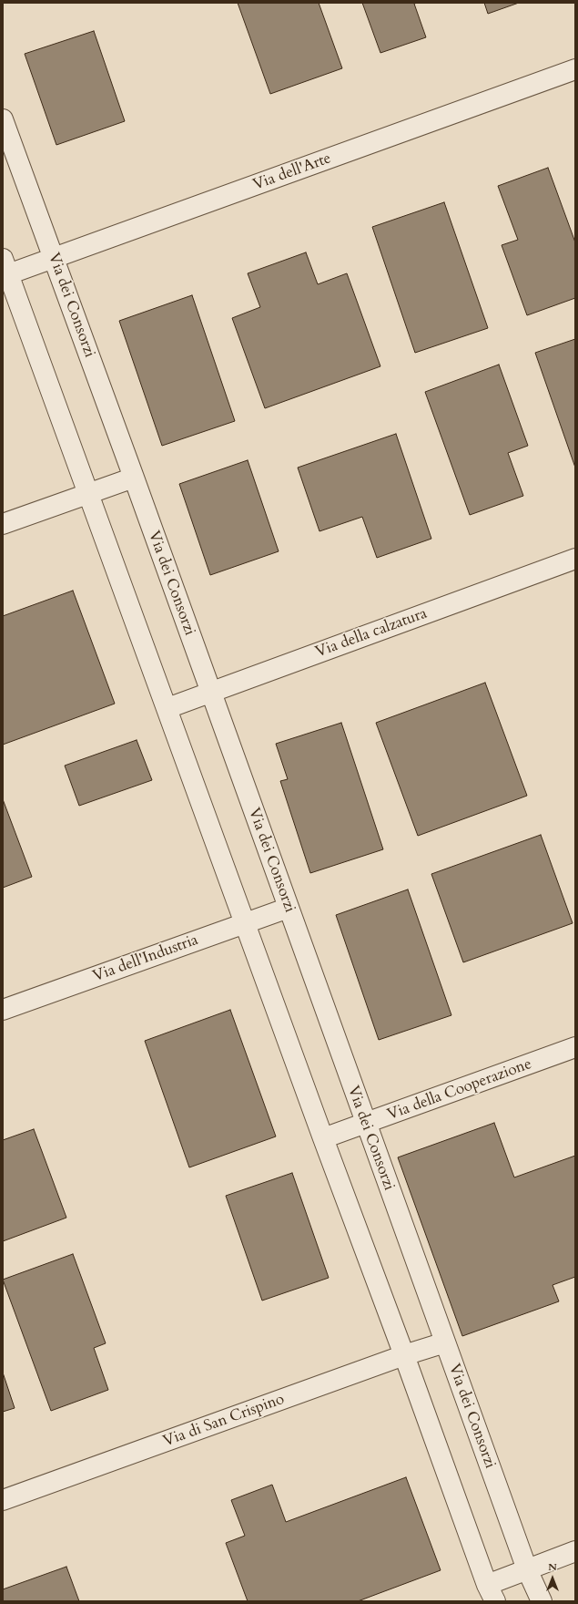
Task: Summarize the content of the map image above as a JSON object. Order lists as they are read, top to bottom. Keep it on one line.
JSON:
{"streets":{"street":["Via dell'Arte","Via dei Consorzi","Via della calzatura","Via dell'Industria","Via della Cooperazione","Via di San Crispino"]},"crossings":[["Via dell'Arte","Via dei Consorzi"],["Via dei Consorzi","Via della calzatura"],["Via dei Consorzi","Via dell'Industria"],["Via dei Consorzi","Via della Cooperazione"],["Via dei Consorzi","Via di San Crispino"]],"north":"top"}
